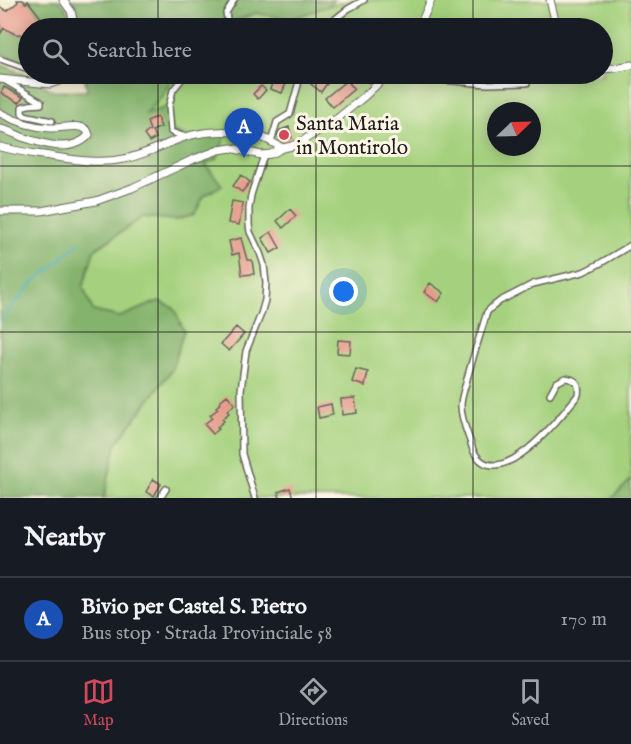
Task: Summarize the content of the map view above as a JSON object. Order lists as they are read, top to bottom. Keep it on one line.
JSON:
{"places":["Santa Maria in Montirolo"],"north":"top right","page":{"search":"Search here","pins":"A","heading":"Nearby","list":[{"mark":"A","name":"Bivio per Castel S. Pietro","note":"Bus stop · Strada Provinciale 58","value":"170 m"}],"nav":["Map","Directions","Saved"]}}
